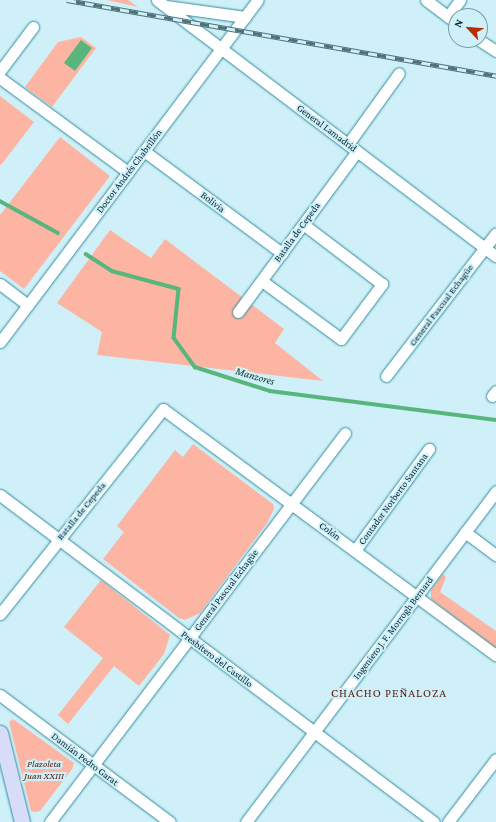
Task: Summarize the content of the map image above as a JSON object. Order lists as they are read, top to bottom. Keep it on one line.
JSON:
{"streets":{"street":["General Lamadrid","Doctor Andrés Chabrillón","Bolivia","Batalla de Cepeda","General Pascual Echagüe","Contador Norberto Santana","Colón","Ingeniero J. F. Morrogh Bernard","Presbítero del Castillo","Damián Pedro Garat"]},"crossings":[["General Lamadrid","Doctor Andrés Chabrillón"],["General Lamadrid","Batalla de Cepeda"],["General Lamadrid","General Pascual Echagüe"],["Doctor Andrés Chabrillón","Bolivia"],["Bolivia","Batalla de Cepeda"],["Batalla de Cepeda","Colón"],["Batalla de Cepeda","Presbítero del Castillo"],["General Pascual Echagüe","Colón"],["General Pascual Echagüe","Presbítero del Castillo"],["General Pascual Echagüe","Damián Pedro Garat"],["Contador Norberto Santana","Colón"],["Colón","Ingeniero J. F. Morrogh Bernard"],["Ingeniero J. F. Morrogh Bernard","Presbítero del Castillo"]],"districts":["CHACHO PEÑALOZA"],"water":["Manzores"],"parks":["Plazoleta Juan XXIII"],"north":"top left"}
